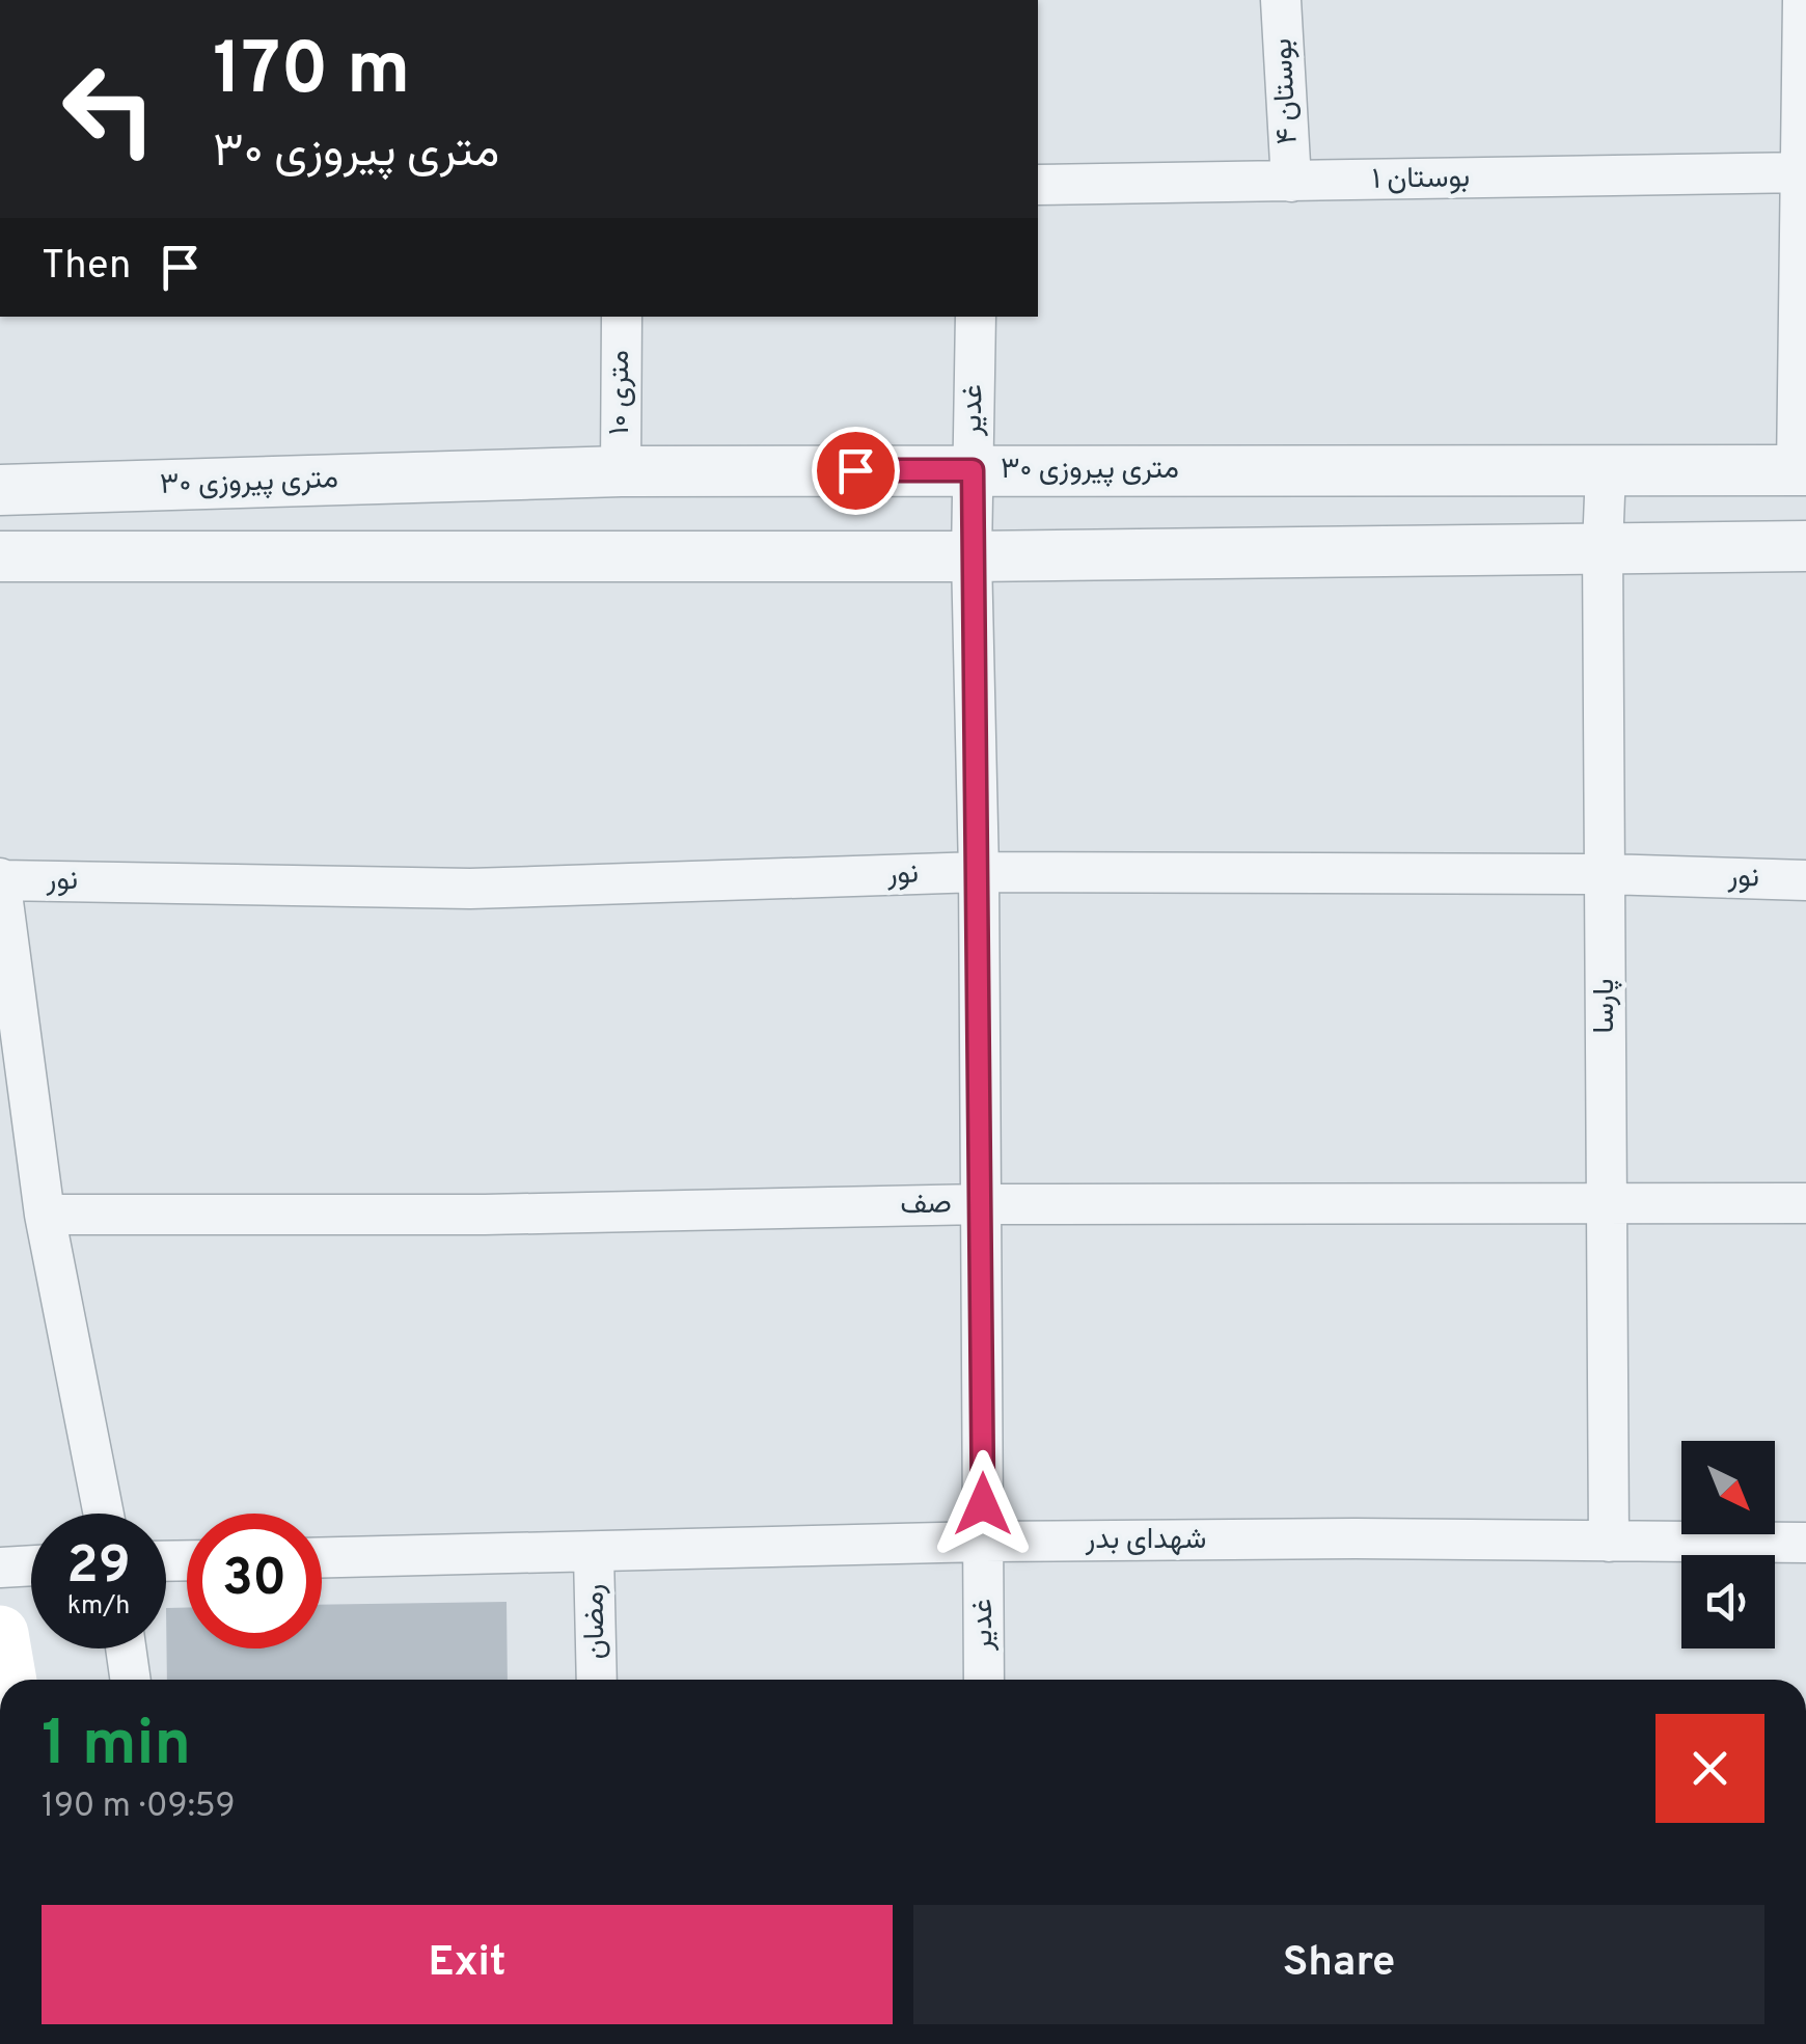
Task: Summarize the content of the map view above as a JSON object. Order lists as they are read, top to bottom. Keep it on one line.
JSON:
{"streets":{"street":["بوستان ۴","بوستان ۱","۱۰ متری","غدیر","۳۰ متری پیروزی","نور","پارسا","صف","شهدای بدر","رمضان"]},"crossings":[["بوستان ۴","بوستان ۱"],["۱۰ متری","۳۰ متری پیروزی"],["غدیر","۳۰ متری پیروزی"],["غدیر","نور"],["غدیر","صف"],["غدیر","شهدای بدر"],["۳۰ متری پیروزی","پارسا"],["نور","پارسا"],["پارسا","صف"],["پارسا","شهدای بدر"],["شهدای بدر","رمضان"]],"north":"bottom right","page":{"turn":["170 m","۳۰ متری پیروزی"],"then":"Then","speed":"29 km/h","limit":"30","heading":["1 min","190 m · 09:59"],"buttons":["Exit","Share"]}}
